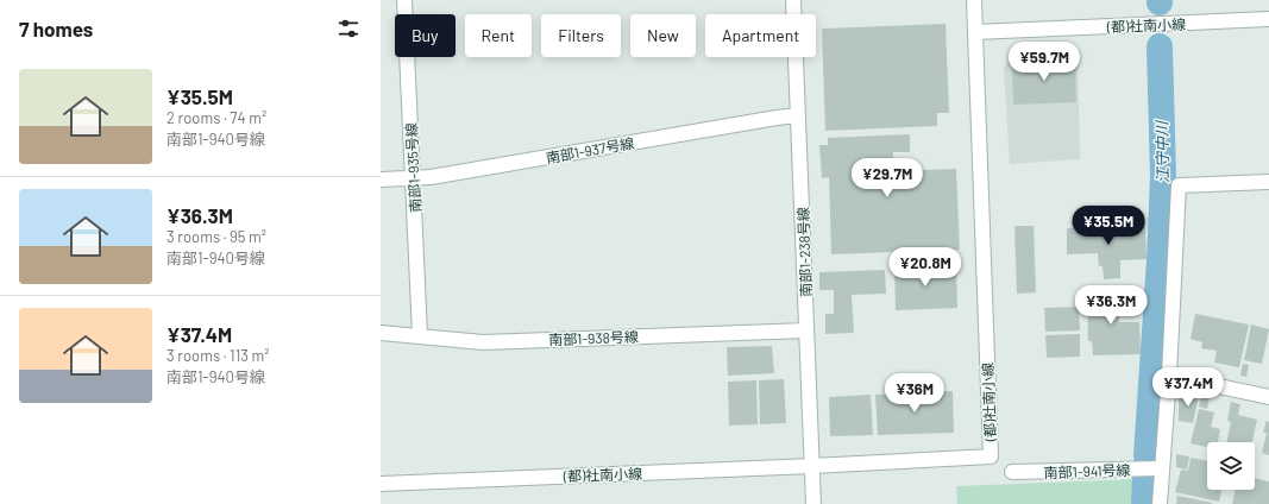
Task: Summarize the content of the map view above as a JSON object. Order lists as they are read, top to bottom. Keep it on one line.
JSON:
{"streets":{"street":["(都)社南小線","南部1-937号線","南部1-935号線","南部1-238号線","南部1-938号線","南部1-941号線"]},"crossings":[["(都)社南小線","南部1-238号線"],["南部1-937号線","南部1-935号線"],["南部1-937号線","南部1-238号線"],["南部1-935号線","南部1-938号線"],["南部1-238号線","南部1-938号線"]],"water":["江守中川"],"page":{"heading":"7 homes","chip":["Buy","Rent","Filters","New","Apartment"],"price":["¥59.7M","¥29.7M","¥35.5M","¥20.8M","¥36.3M","¥37.4M","¥36M"],"list":[{"name":"¥35.5M","note":"2 rooms · 74 m² · 南部1-940号線"},{"name":"¥36.3M","note":"3 rooms · 95 m² · 南部1-940号線"},{"name":"¥37.4M","note":"3 rooms · 113 m² · 南部1-940号線"}]}}
